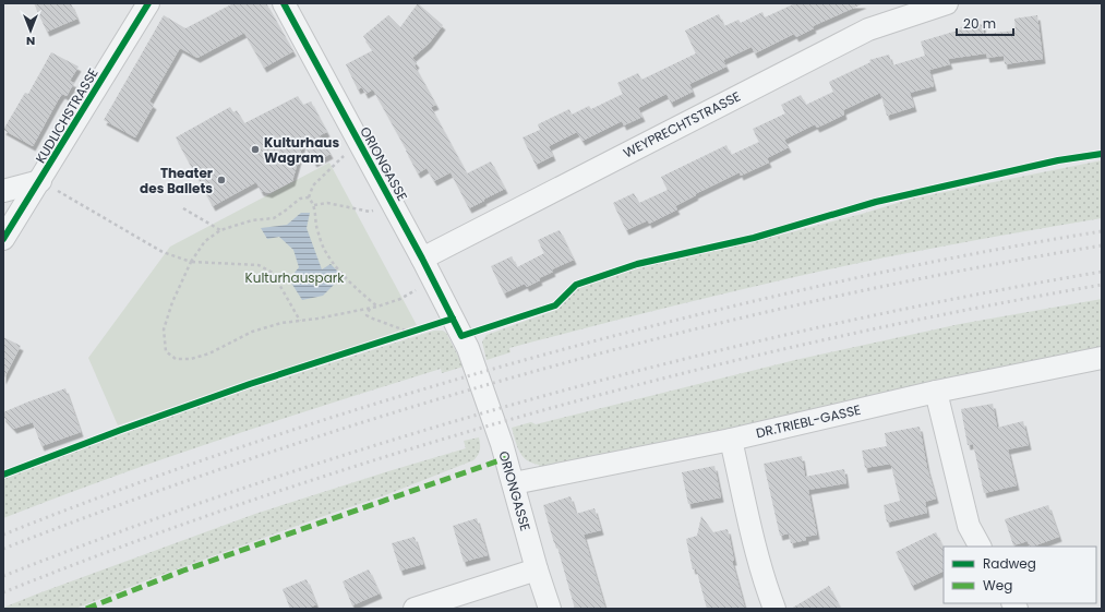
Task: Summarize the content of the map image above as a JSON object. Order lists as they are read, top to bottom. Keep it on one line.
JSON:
{"streets":{"street":["KUDLICHSTRASSE","WEYPRECHTSTRASSE","ORIONGASSE","DR.TRIEBL-GASSE"]},"crossings":[["WEYPRECHTSTRASSE","ORIONGASSE"],["ORIONGASSE","DR.TRIEBL-GASSE"]],"parks":["Kulturhauspark"],"places":["Kulturhaus Wagram","Theater des Ballets"],"legend":["Radweg","Weg"],"scale_bar":"20 m","north":"bottom"}
